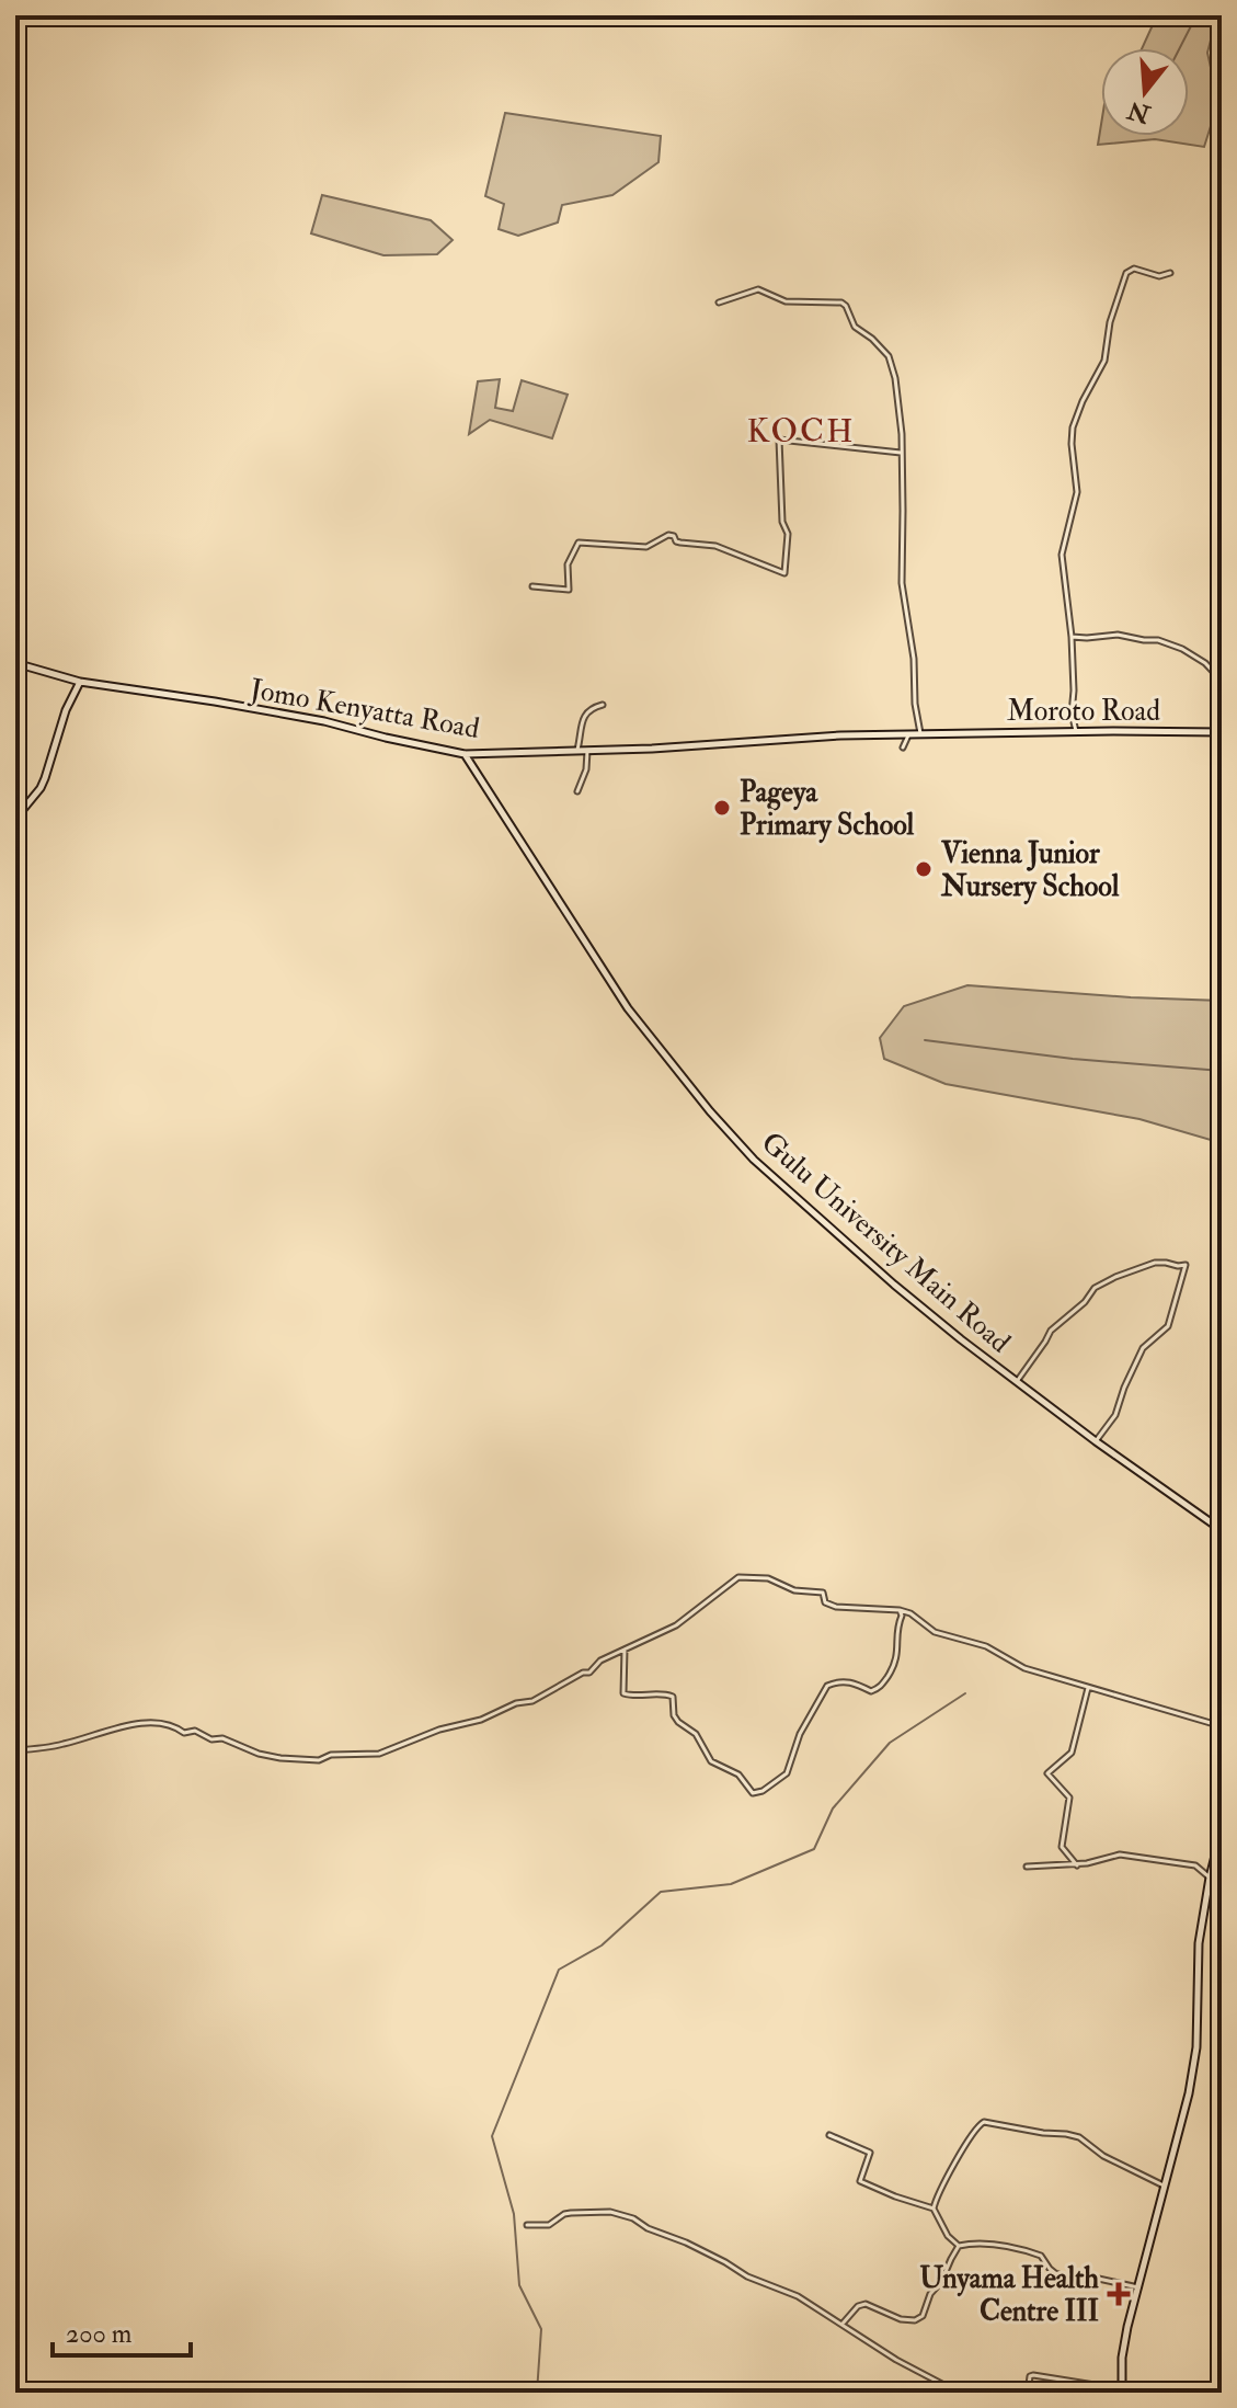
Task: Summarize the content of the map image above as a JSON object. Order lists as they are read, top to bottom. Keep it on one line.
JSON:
{"streets":{"street":["Jomo Kenyatta Road","Moroto Road","Gulu University Main Road"]},"crossings":[["Jomo Kenyatta Road","Moroto Road"],["Jomo Kenyatta Road","Gulu University Main Road"]],"districts":["KOCH"],"places":{"other":["Pageya Primary School","Vienna Junior Nursery School"],"health":["Unyama Health Centre III"]},"scale_bar":"200 m","north":"bottom"}
